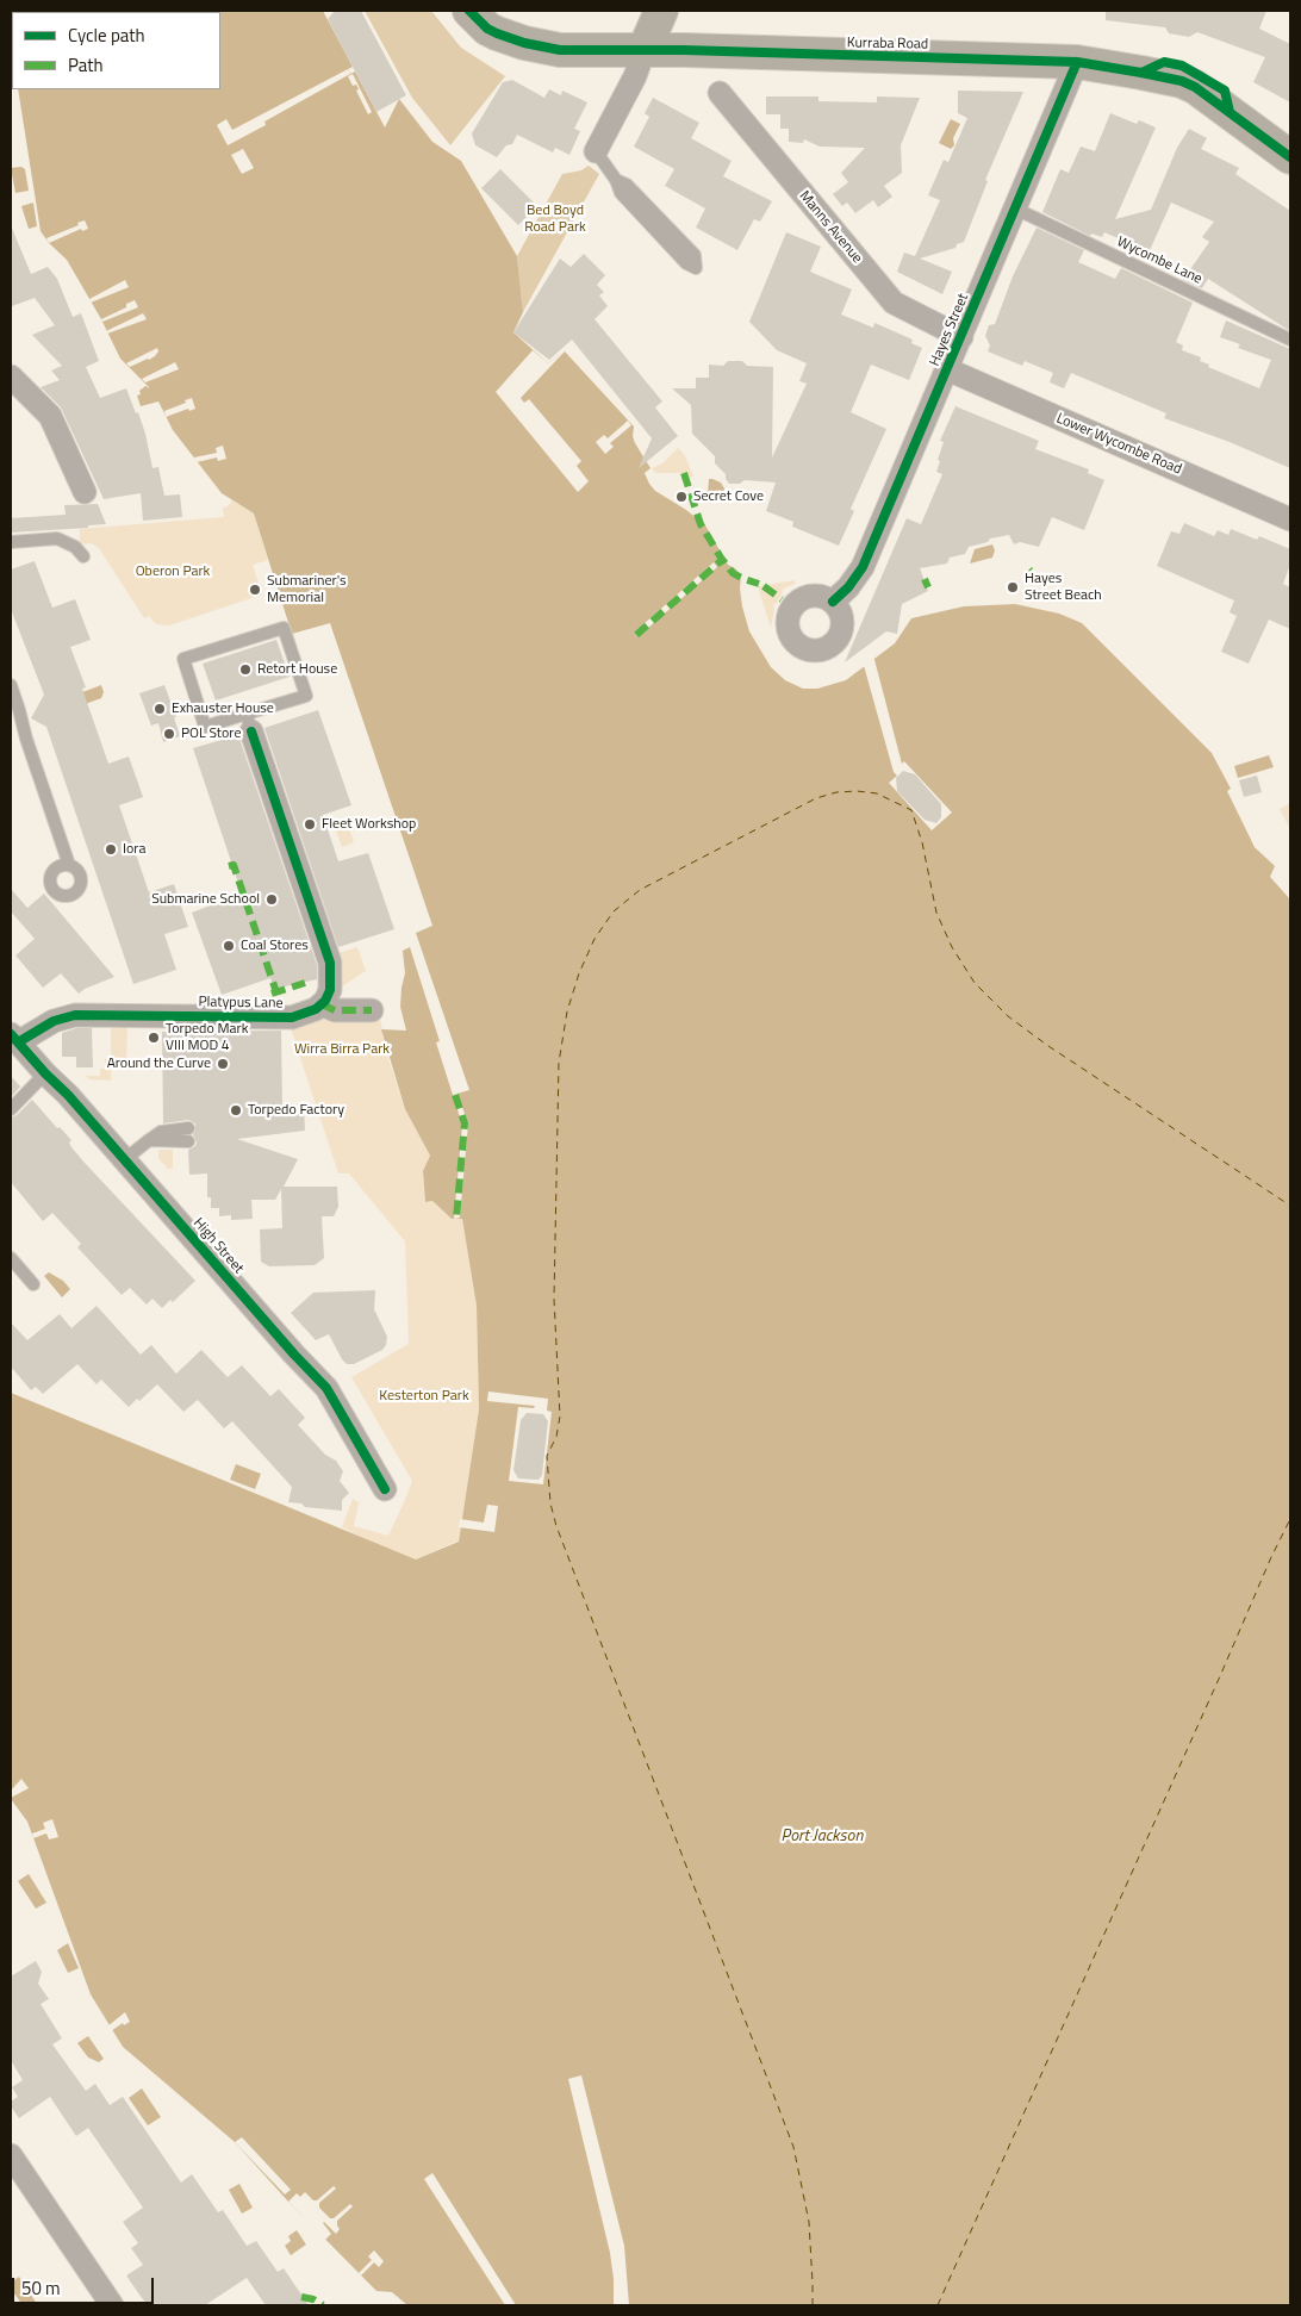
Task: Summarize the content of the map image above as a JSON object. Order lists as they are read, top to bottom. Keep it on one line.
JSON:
{"streets":{"main road":["Kurraba Road"],"street":["Manns Avenue","Hayes Street","Lower Wycombe Road","Platypus Lane","High Street"],"lane":["Wycombe Lane"]},"crossings":[["Kurraba Road","Hayes Street"],["Manns Avenue","Hayes Street"],["Wycombe Lane","Hayes Street"],["Hayes Street","Lower Wycombe Road"],["Platypus Lane","High Street"]],"water":["Port Jackson"],"parks":["Bed Boyd Road Park","Oberon Park","Wirra Birra Park","Kesterton Park"],"places":["Secret Cove","Hayes Street Beach","Submariner's Memorial","Retort House","Exhauster House","POL Store","Fleet Workshop","Iora","Submarine School","Coal Stores","Torpedo Mark VIII MOD 4","Around the Curve","Torpedo Factory"],"legend":["Cycle path","Path"],"scale_bar":"50 m"}
